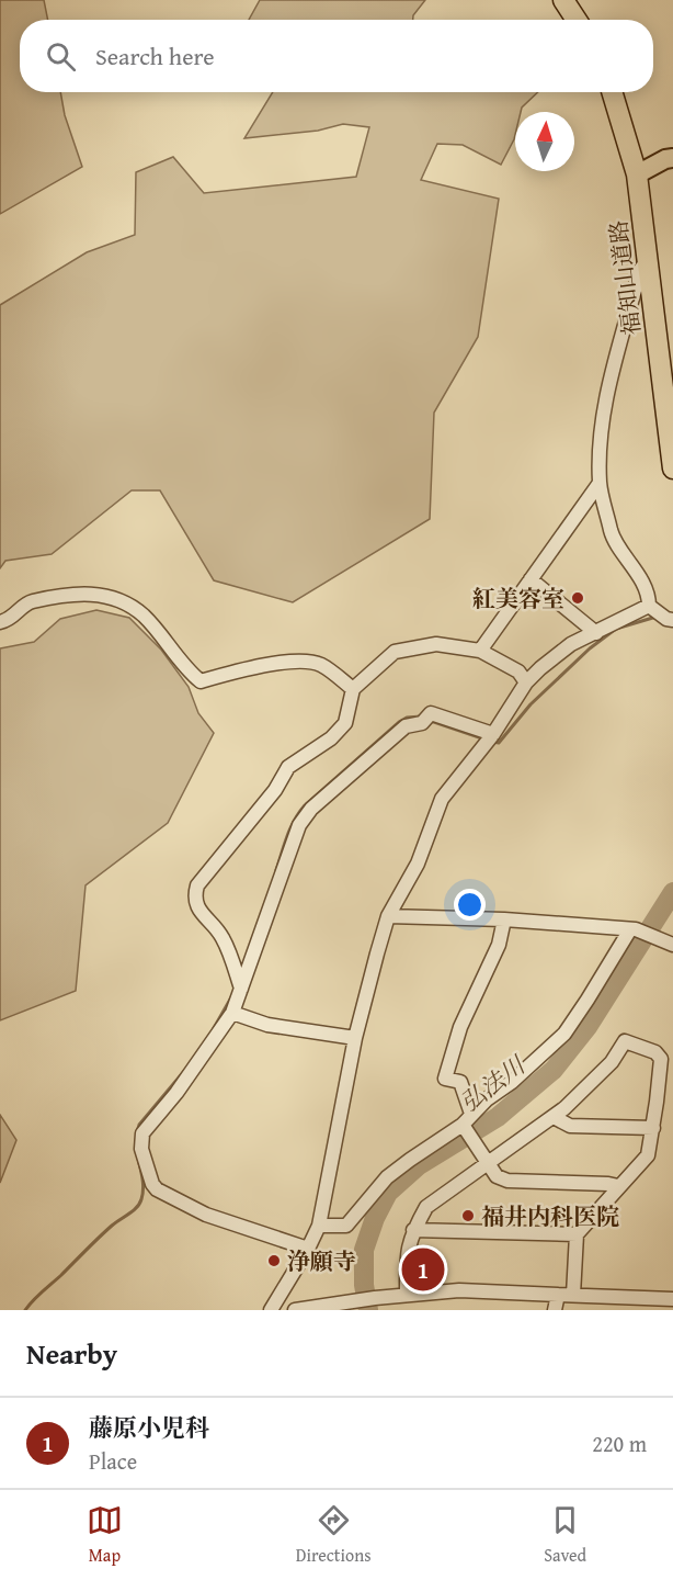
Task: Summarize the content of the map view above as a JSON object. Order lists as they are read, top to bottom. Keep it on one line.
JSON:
{"streets":{"highway":["福知山道路"]},"water":["弘法川"],"places":["紅美容室","福井内科医院","浄願寺"],"north":"top","page":{"search":"Search here","pins":"1","heading":"Nearby","list":[{"mark":"1","name":"藤原小児科","note":"Place","value":"220 m"}],"nav":["Map","Directions","Saved"]}}
